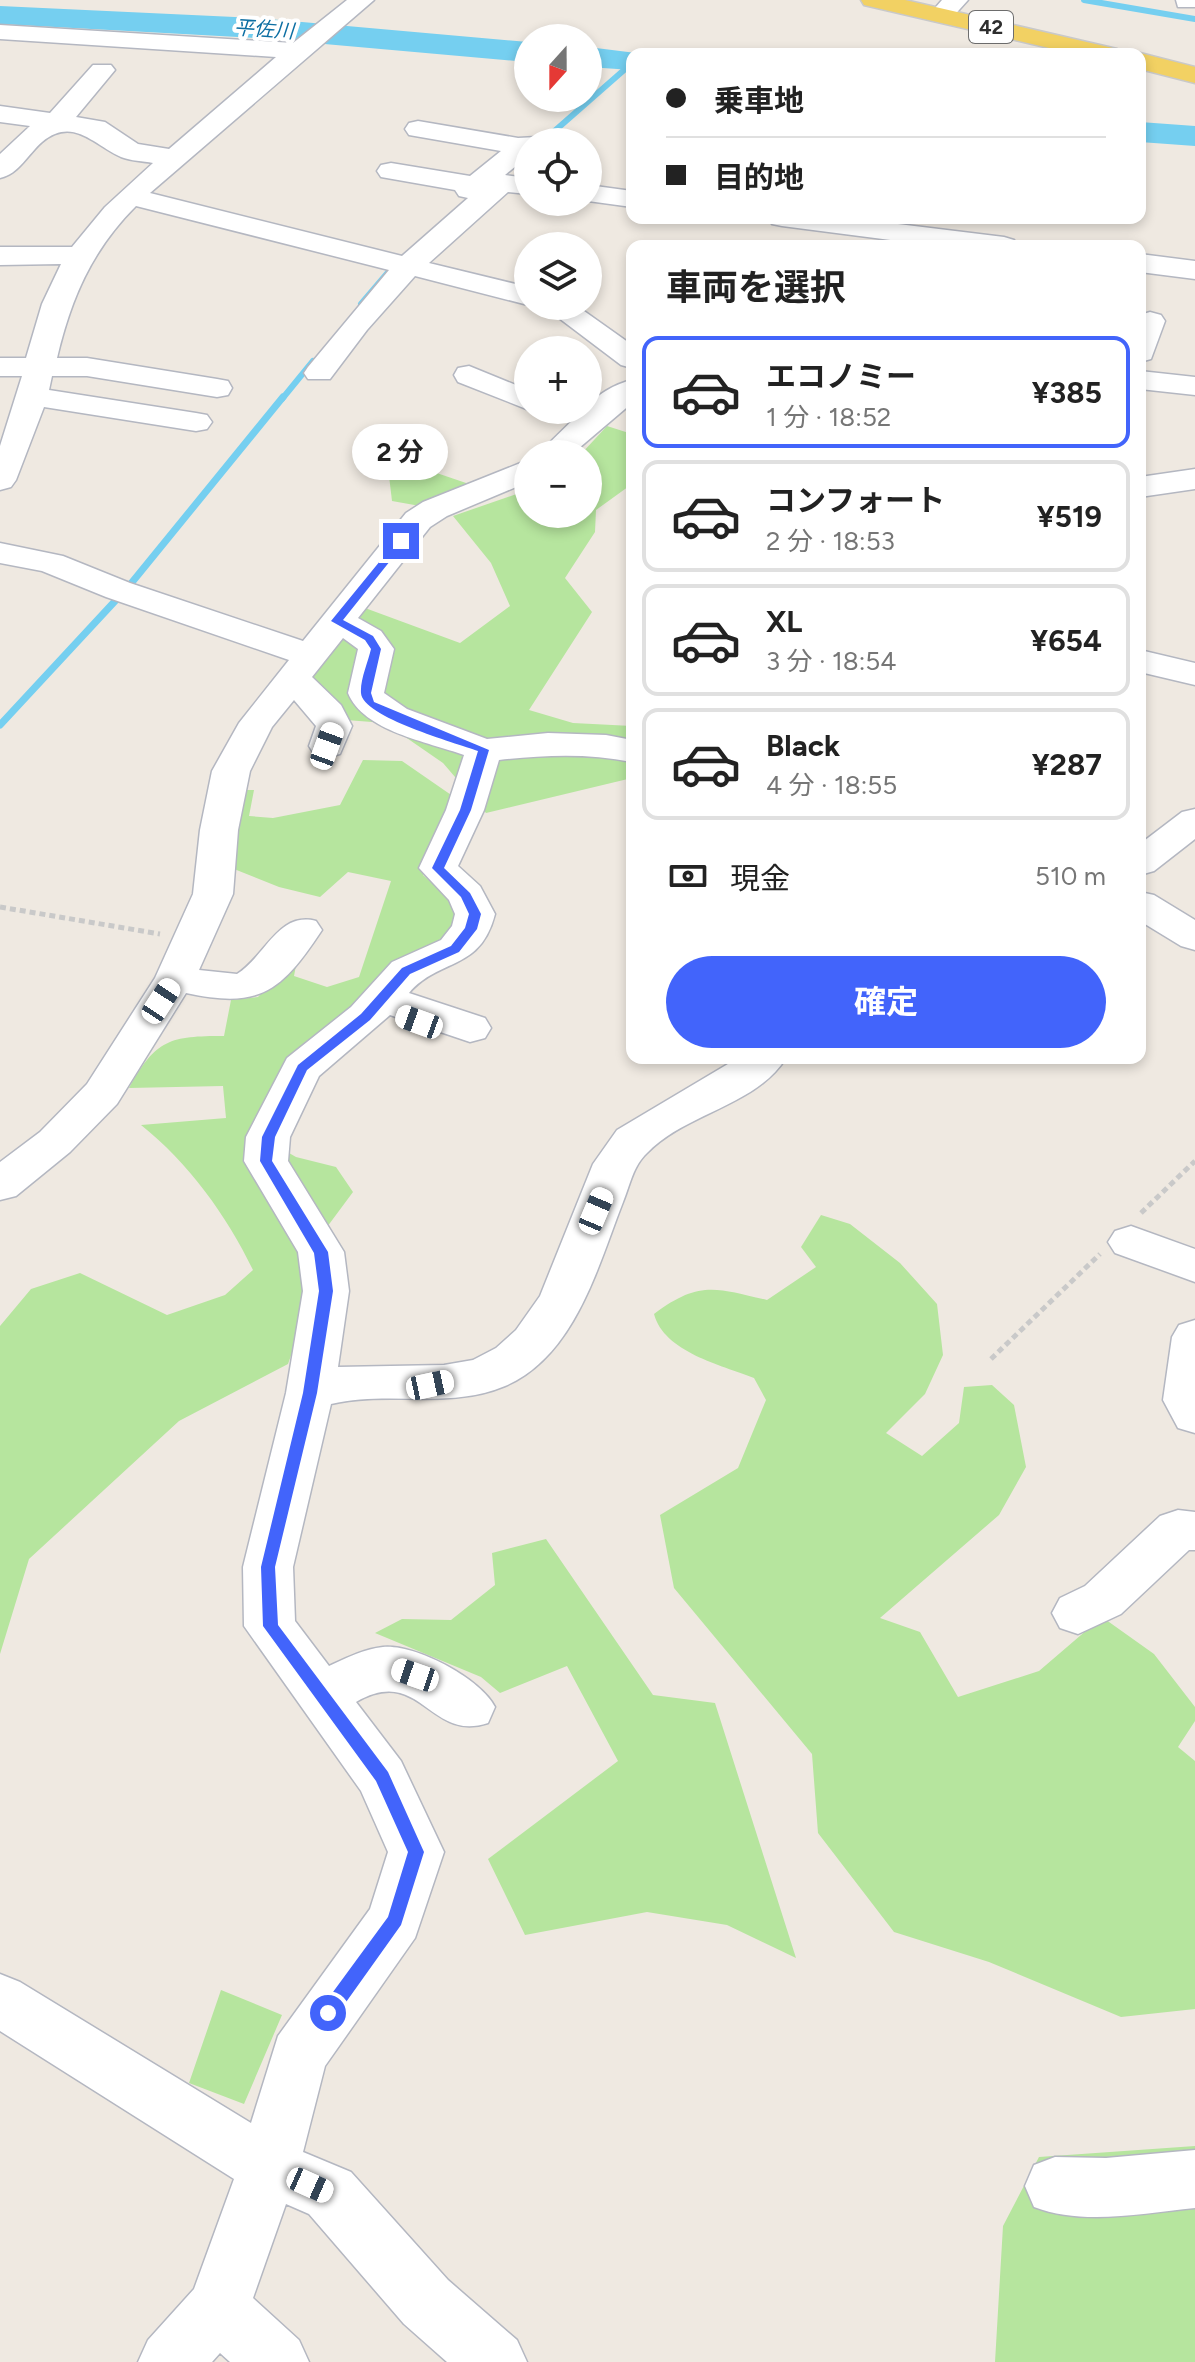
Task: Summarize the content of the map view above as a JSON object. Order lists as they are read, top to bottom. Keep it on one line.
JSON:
{"streets":{"main road":["42"]},"water":["平佐川"],"north":"bottom","page":{"map_buttons":["+","−"],"banner":["乗車地","目的地"],"heading":"車両を選択","list":[{"name":"エコノミー","note":"1 分 · 18:52","value":"¥385"},{"name":"コンフォート","note":"2 分 · 18:53","value":"¥519"},{"name":"XL","note":"3 分 · 18:54","value":"¥654"},{"name":"Black","note":"4 分 · 18:55","value":"¥287"}],"bubble":"2 分","pay":["現金","510 m"],"buttons":"確定"}}
